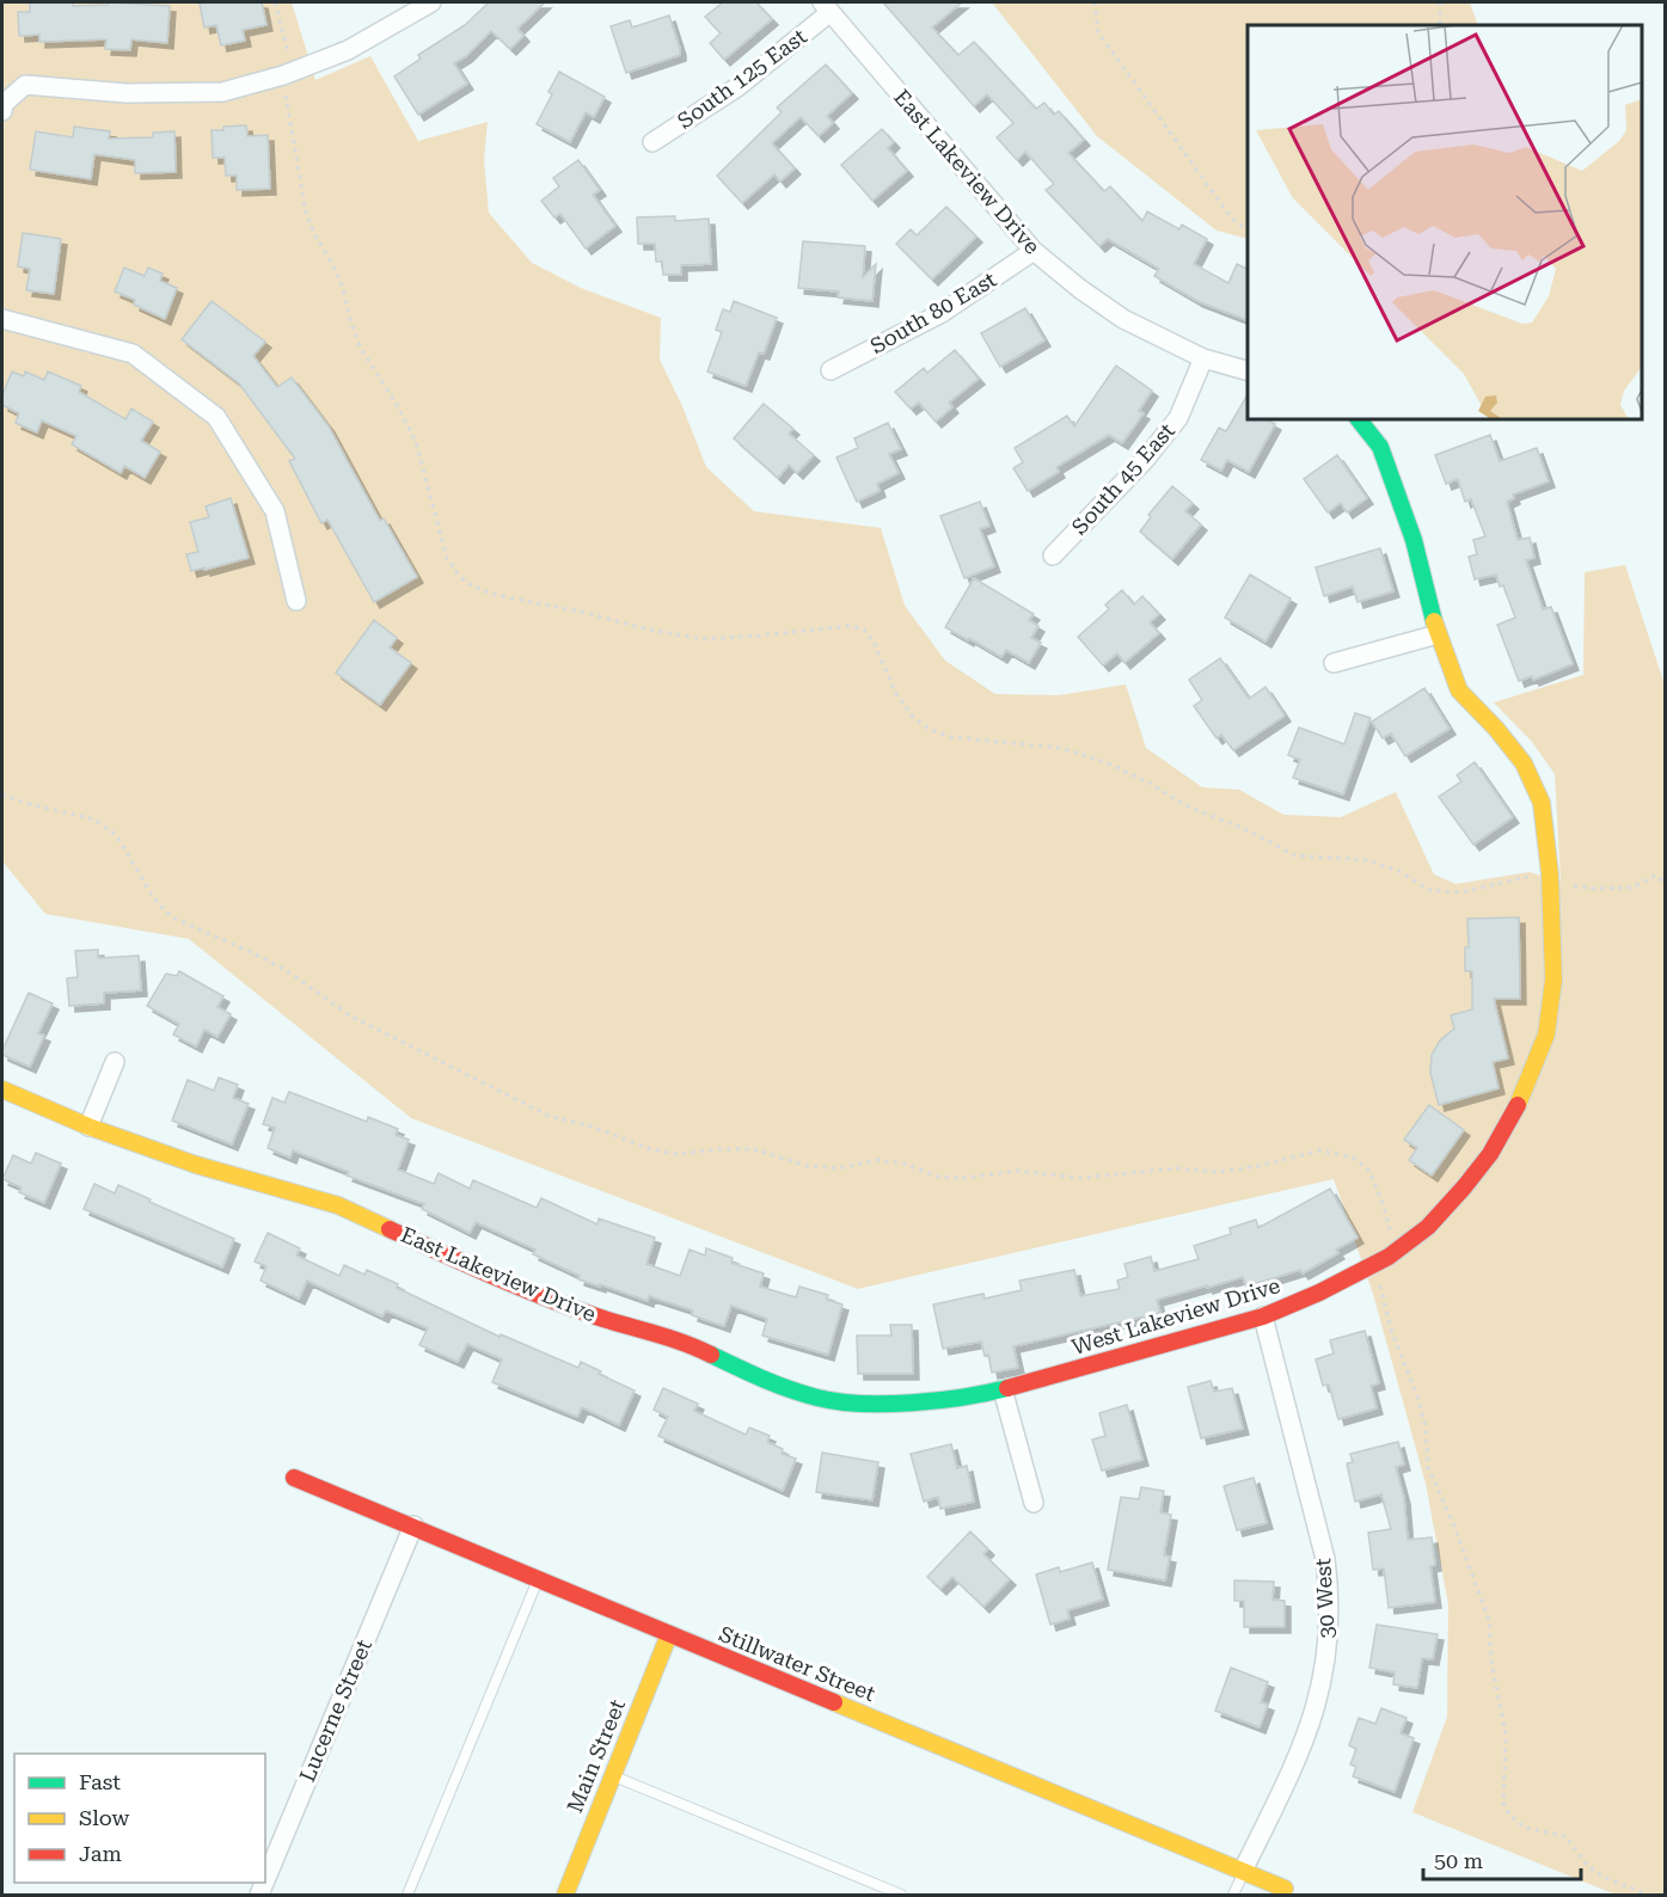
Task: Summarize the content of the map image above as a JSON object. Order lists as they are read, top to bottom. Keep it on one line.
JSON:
{"streets":{"street":["South 125 East","East Lakeview Drive","South 80 East","South 45 East","West Lakeview Drive","30 West","Stillwater Street","Lucerne Street","Main Street"]},"crossings":[["South 125 East","East Lakeview Drive"],["East Lakeview Drive","South 80 East"],["East Lakeview Drive","South 45 East"],["East Lakeview Drive","West Lakeview Drive"],["West Lakeview Drive","30 West"],["30 West","Stillwater Street"],["Stillwater Street","Lucerne Street"],["Stillwater Street","Main Street"]],"legend":["Fast","Slow","Jam"],"scale_bar":"50 m"}
